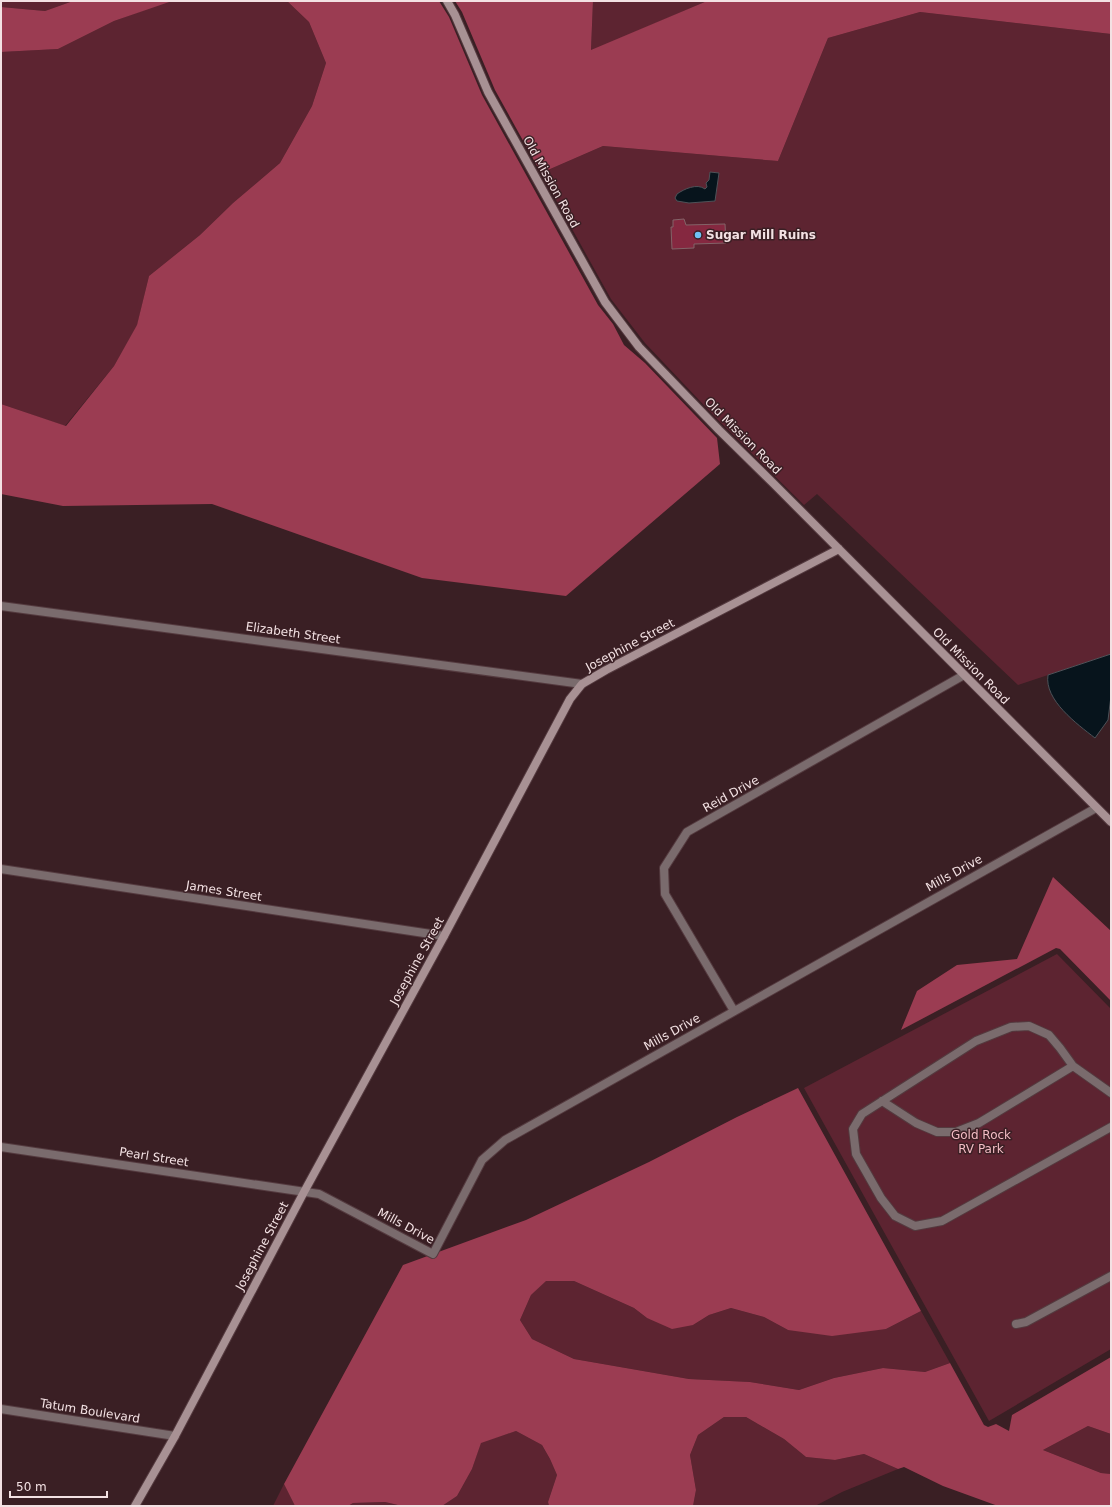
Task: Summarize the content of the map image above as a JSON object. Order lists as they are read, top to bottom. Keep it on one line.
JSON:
{"streets":{"street":["Old Mission Road","Elizabeth Street","Josephine Street","Reid Drive","Mills Drive","James Street","Pearl Street","Tatum Boulevard"]},"crossings":[["Old Mission Road","Josephine Street"],["Old Mission Road","Reid Drive"],["Old Mission Road","Mills Drive"],["Elizabeth Street","Josephine Street"],["Josephine Street","Mills Drive"],["Josephine Street","James Street"],["Josephine Street","Pearl Street"],["Josephine Street","Tatum Boulevard"],["Reid Drive","Mills Drive"],["Mills Drive","Pearl Street"]],"parks":["Gold Rock RV Park"],"places":["Sugar Mill Ruins"],"scale_bar":"50 m"}
